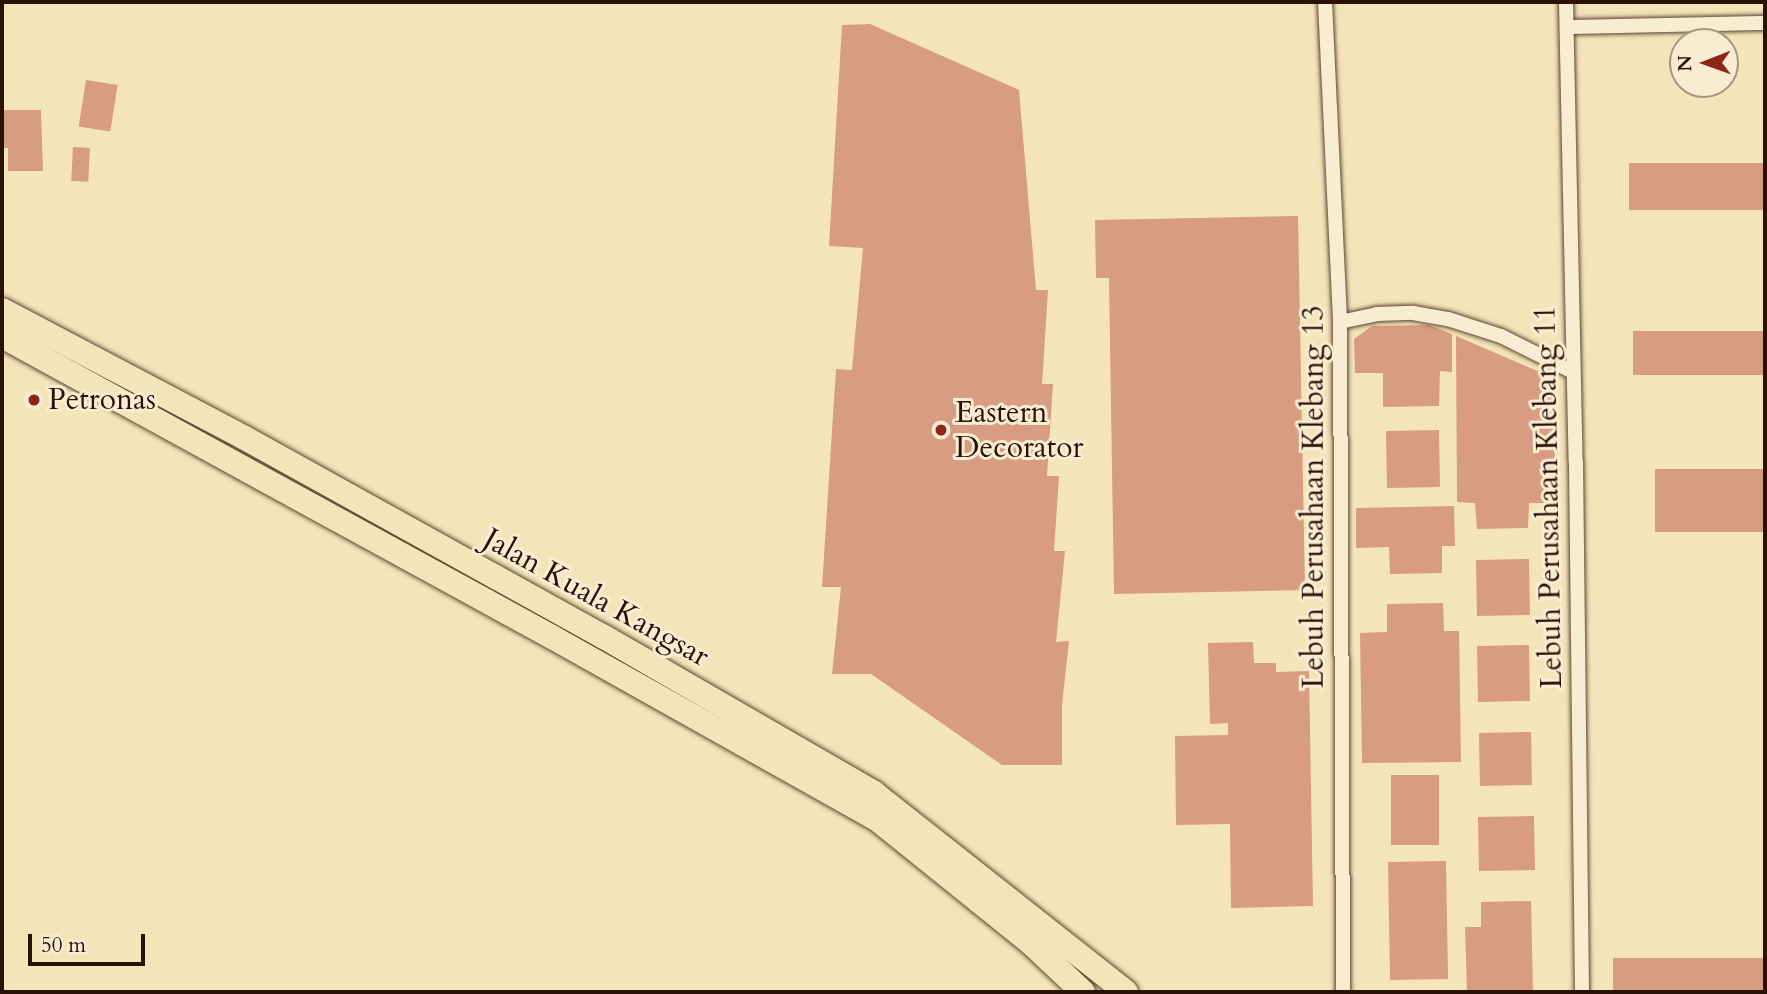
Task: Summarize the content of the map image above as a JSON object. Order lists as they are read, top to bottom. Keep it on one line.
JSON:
{"streets":{"highway":["Jalan Kuala Kangsar"],"street":["Lebuh Perusahaan Klebang 13","Lebuh Perusahaan Klebang 11"]},"places":["Petronas","Eastern Decorator"],"scale_bar":"50 m","north":"left"}
